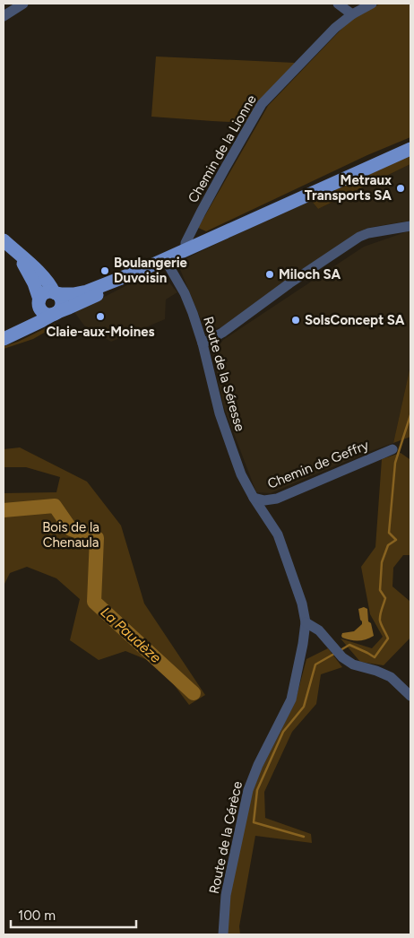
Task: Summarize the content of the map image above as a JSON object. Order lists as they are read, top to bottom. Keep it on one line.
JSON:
{"streets":{"street":["Chemin de la Lionne","Route de la Séresse","Chemin de Geffry","Route de la Cérèce"]},"crossings":[["Route de la Séresse","Chemin de Geffry"],["Route de la Séresse","Route de la Cérèce"],["Chemin de Geffry","Route de la Cérèce"]],"water":["La Paudèze"],"parks":["Bois de la Chenaula"],"places":["Metraux Transports SA","Boulangerie Duvoisin","Miloch SA","Claie-aux-Moines","SolsConcept SA"],"scale_bar":"100 m"}
